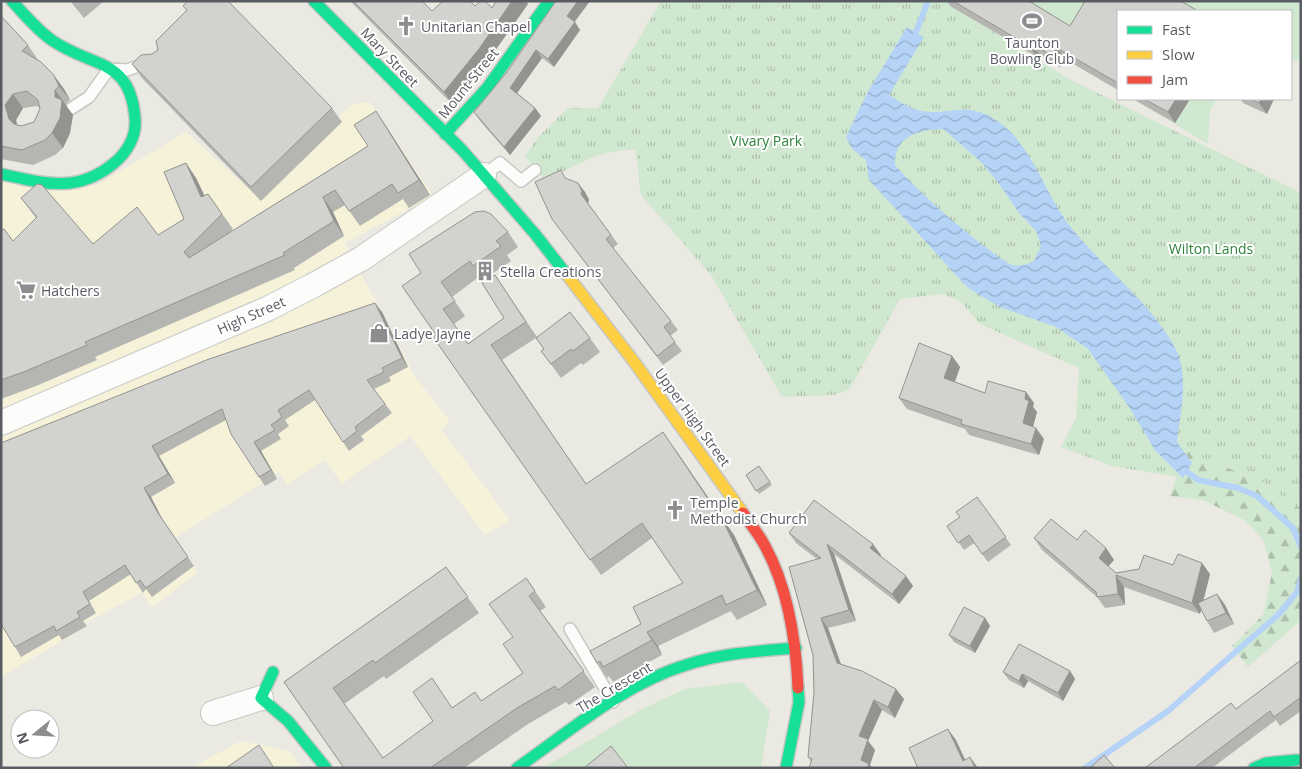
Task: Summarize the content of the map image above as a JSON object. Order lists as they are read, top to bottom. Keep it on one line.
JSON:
{"streets":{"street":["Mary Street","Mount Street","High Street","Upper High Street","The Crescent"]},"crossings":[["Mary Street","Mount Street"],["Mary Street","Upper High Street"],["Mount Street","Upper High Street"],["High Street","Upper High Street"],["Upper High Street","The Crescent"]],"parks":["Vivary Park","Wilton Lands"],"places":{"sports":["Taunton Bowling Club"],"church":["Unitarian Chapel","Temple Methodist Church"],"building":["Stella Creations"],"supermarket":["Hatchers"],"shop":["Ladye Jayne"]},"legend":["Fast","Slow","Jam"],"north":"left"}
